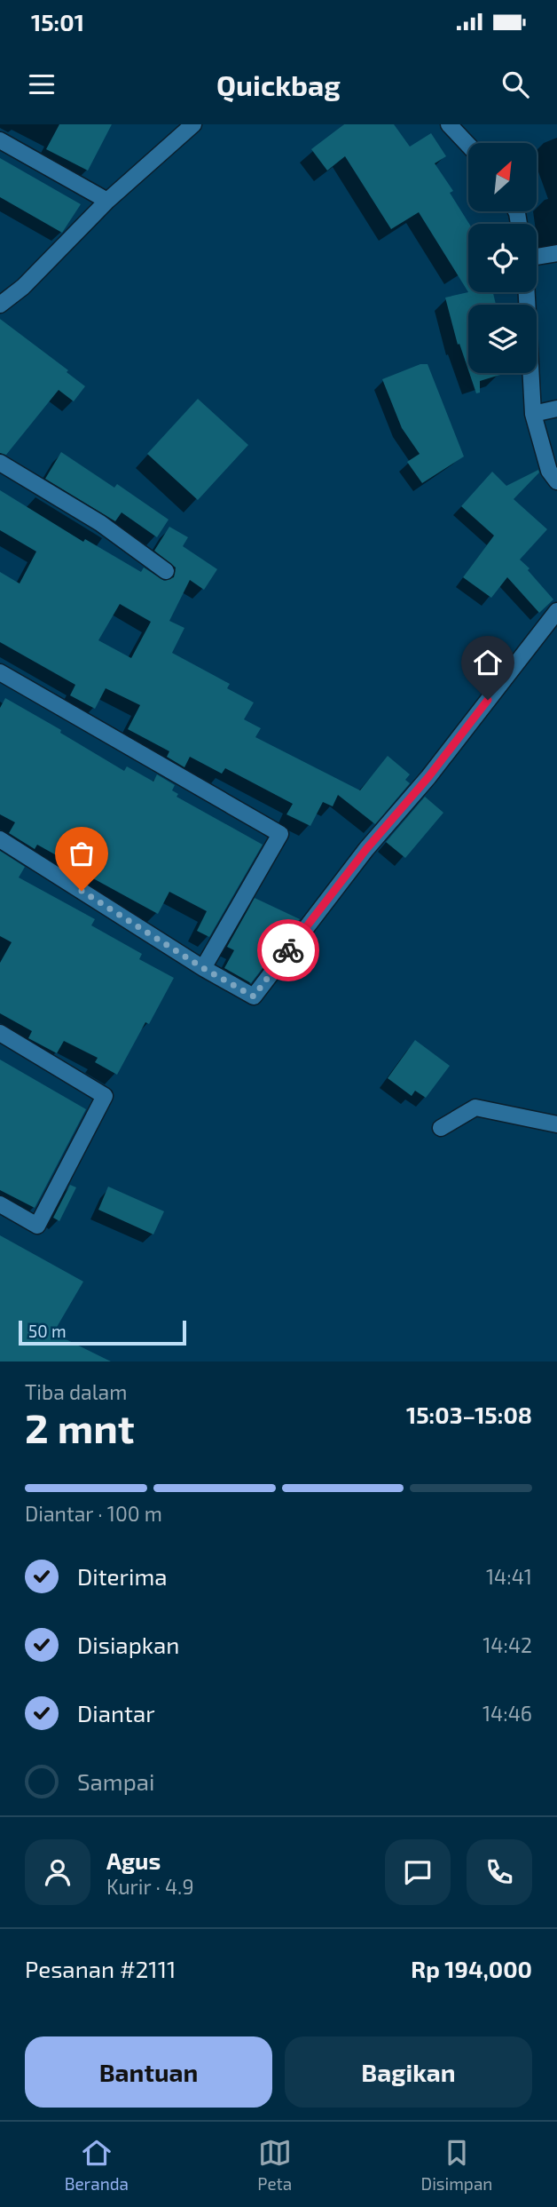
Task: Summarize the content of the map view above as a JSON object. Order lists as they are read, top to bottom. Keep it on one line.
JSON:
{"scale_bar":"50 m","north":"top right","page":{"status":"15:01","header":"Quickbag","scale":"50 m","heading":["2 mnt","Tiba dalam","15:03–15:08"],"panel":["Agus","Kurir · 4.9","Pesanan #2111","Rp 194,000"],"bar":"Diantar · 100 m","list":[["Diterima","14:41"],["Disiapkan","14:42"],["Diantar","14:46"],"Sampai"],"buttons":["Bantuan","Bagikan"],"tabs":["Beranda","Peta","Disimpan"]}}
